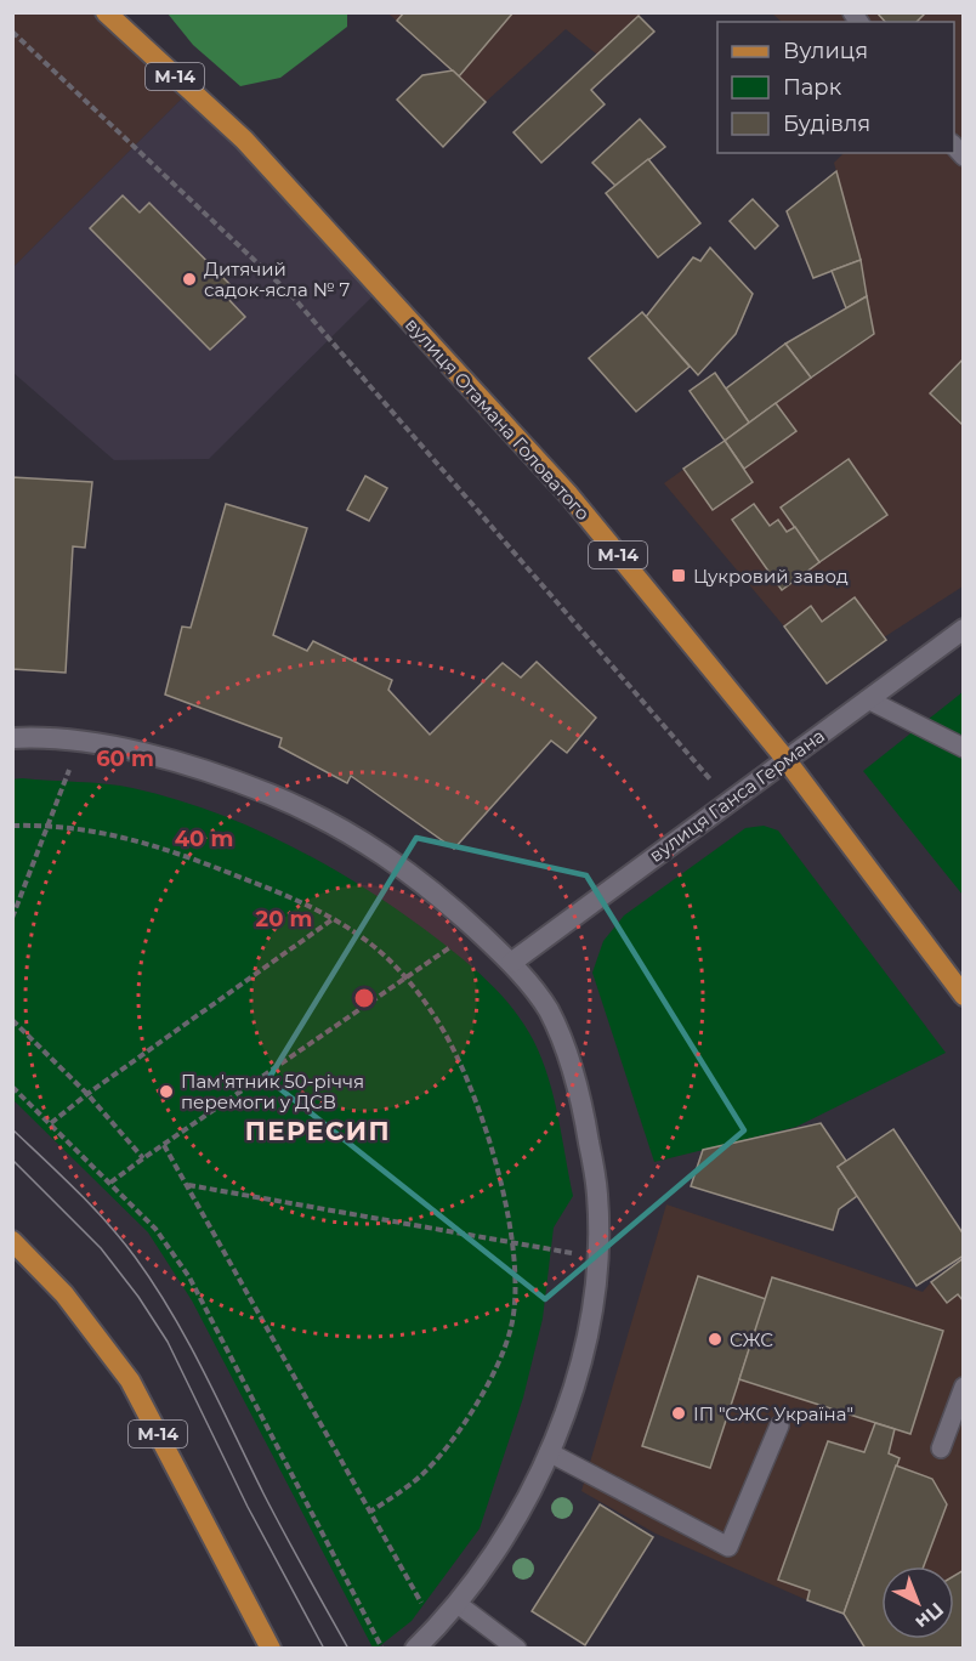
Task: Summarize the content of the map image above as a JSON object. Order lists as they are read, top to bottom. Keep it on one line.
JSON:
{"streets":{"main road":["М-14","вулиця Отамана Головатого"],"street":["вулиця Ганса Германа"]},"crossings":[["вулиця Отамана Головатого","вулиця Ганса Германа"]],"districts":["ПЕРЕСИП"],"places":{"other":["Дитячий садок-ясла № 7","Пам'ятник 50-річчя перемоги у ДСВ","СЖС","ІП \"СЖС Україна\""],"transit":["Цукровий завод"]},"legend":["Вулиця","Парк","Будівля"],"north":"bottom right","rings":["60 m","40 m","20 m"]}
